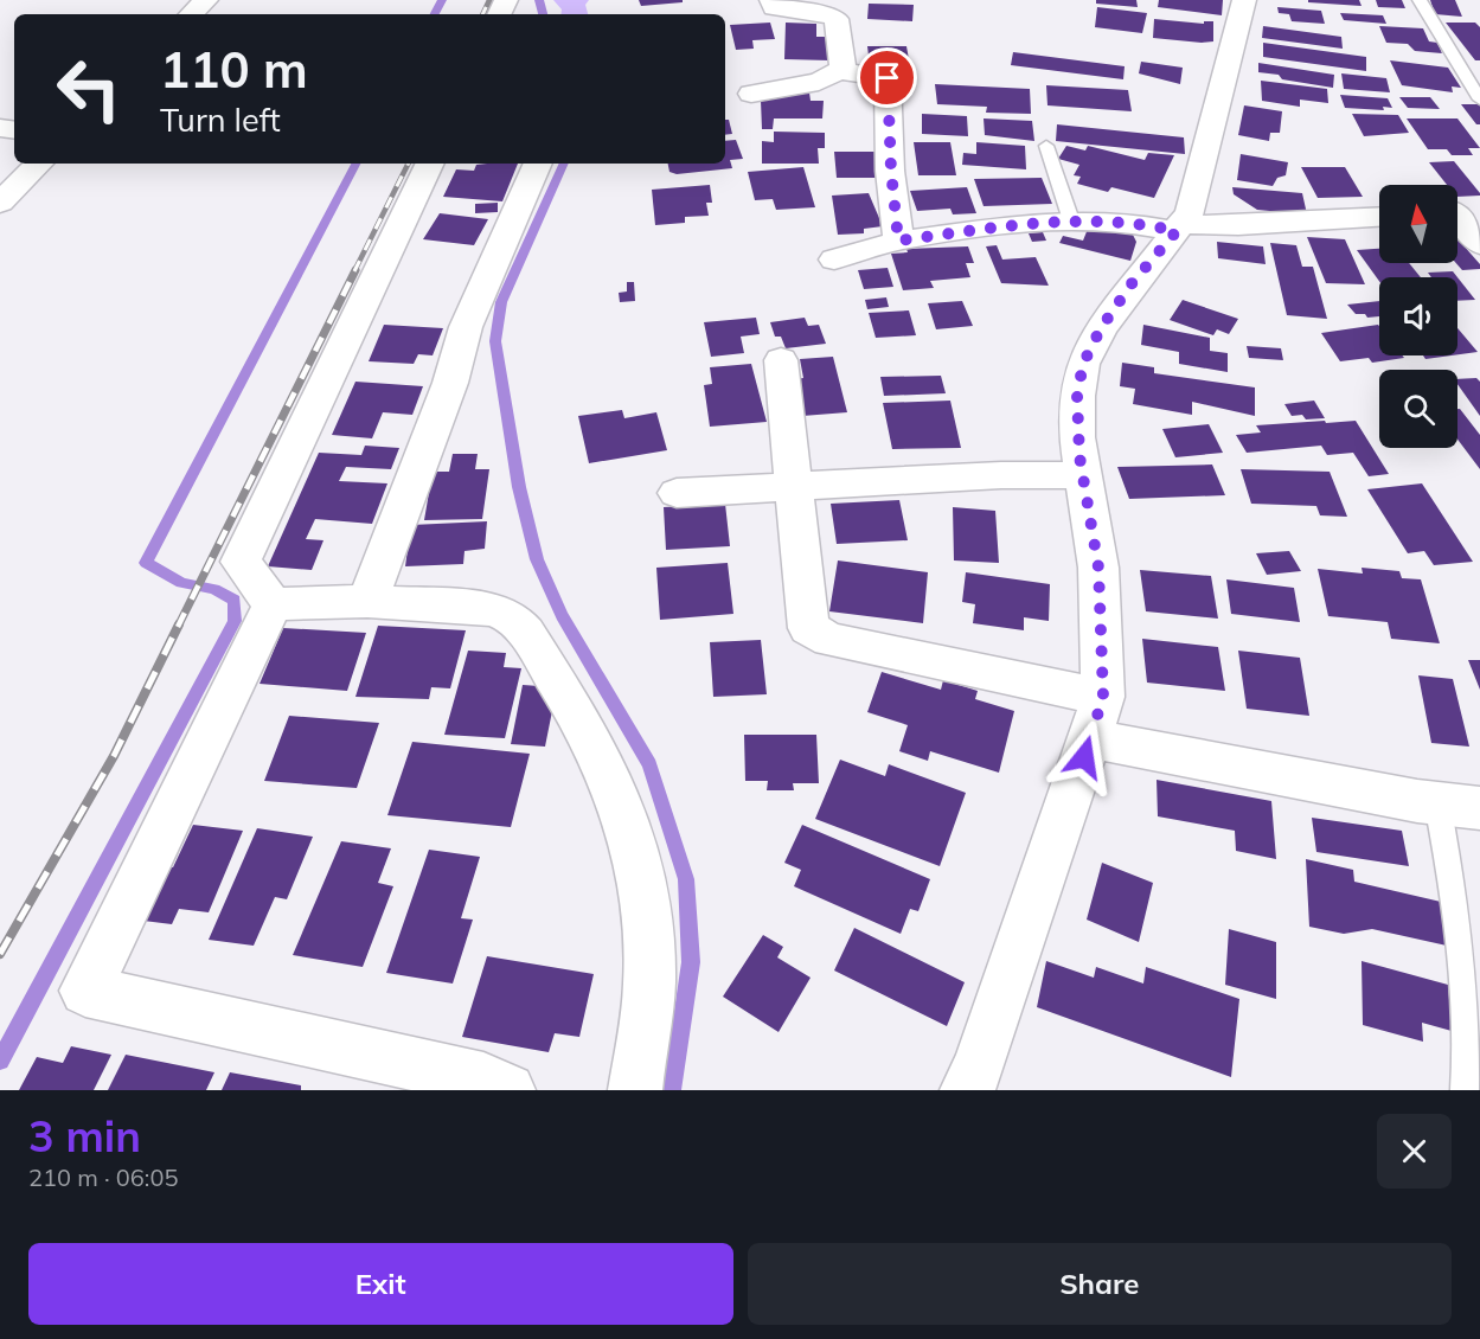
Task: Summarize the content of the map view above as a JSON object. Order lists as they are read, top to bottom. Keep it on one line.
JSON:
{"north":"top","page":{"turn":["110 m","Turn left"],"heading":["3 min","210 m · 06:05"],"buttons":["Exit","Share"]}}
